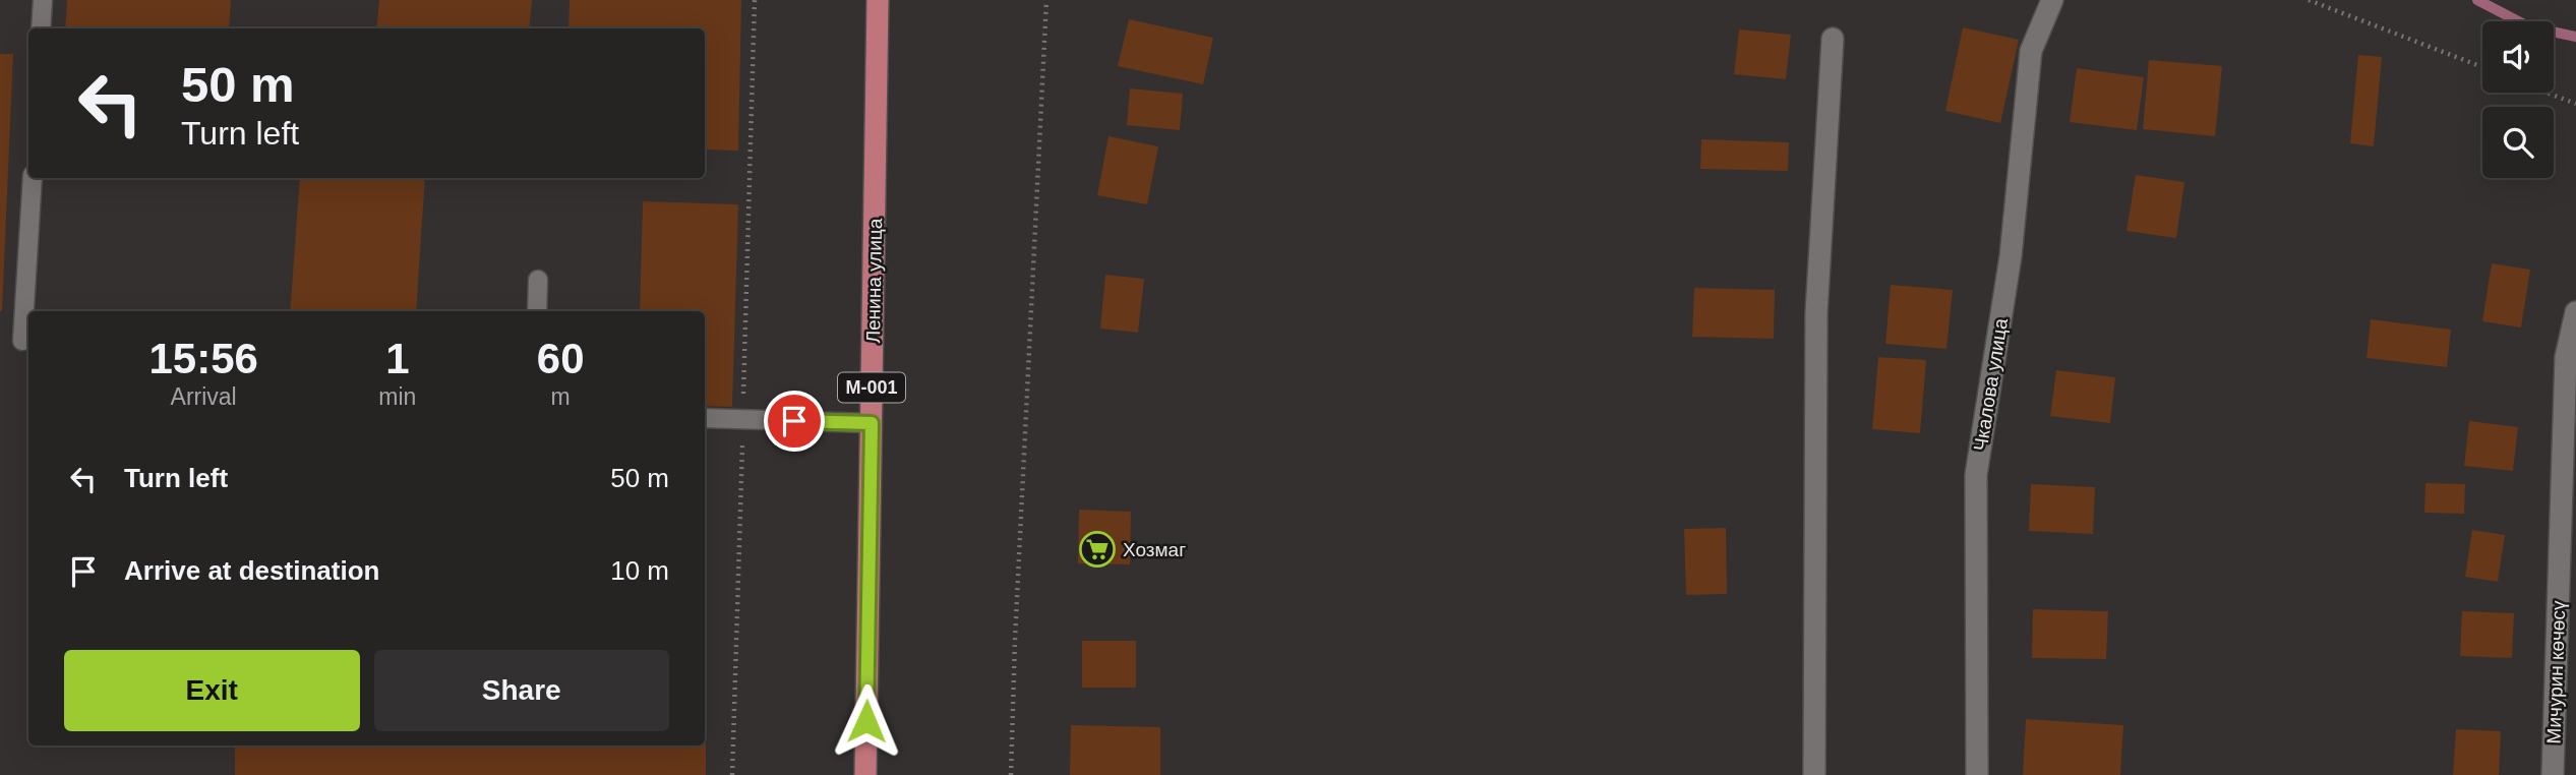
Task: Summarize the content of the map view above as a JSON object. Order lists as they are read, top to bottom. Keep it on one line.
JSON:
{"streets":{"main road":["Ленина улица","М-001"],"street":["Чкалова улица","Мичурин көчөсү"]},"places":{"supermarket":["Хозмаг"]},"page":{"turn":["50 m","Turn left"],"eta":["15:56","Arrival","1","min","60","m"],"list":[{"name":"Turn left","value":"50 m"},{"name":"Arrive at destination","value":"10 m"}],"buttons":["Exit","Share"]}}
